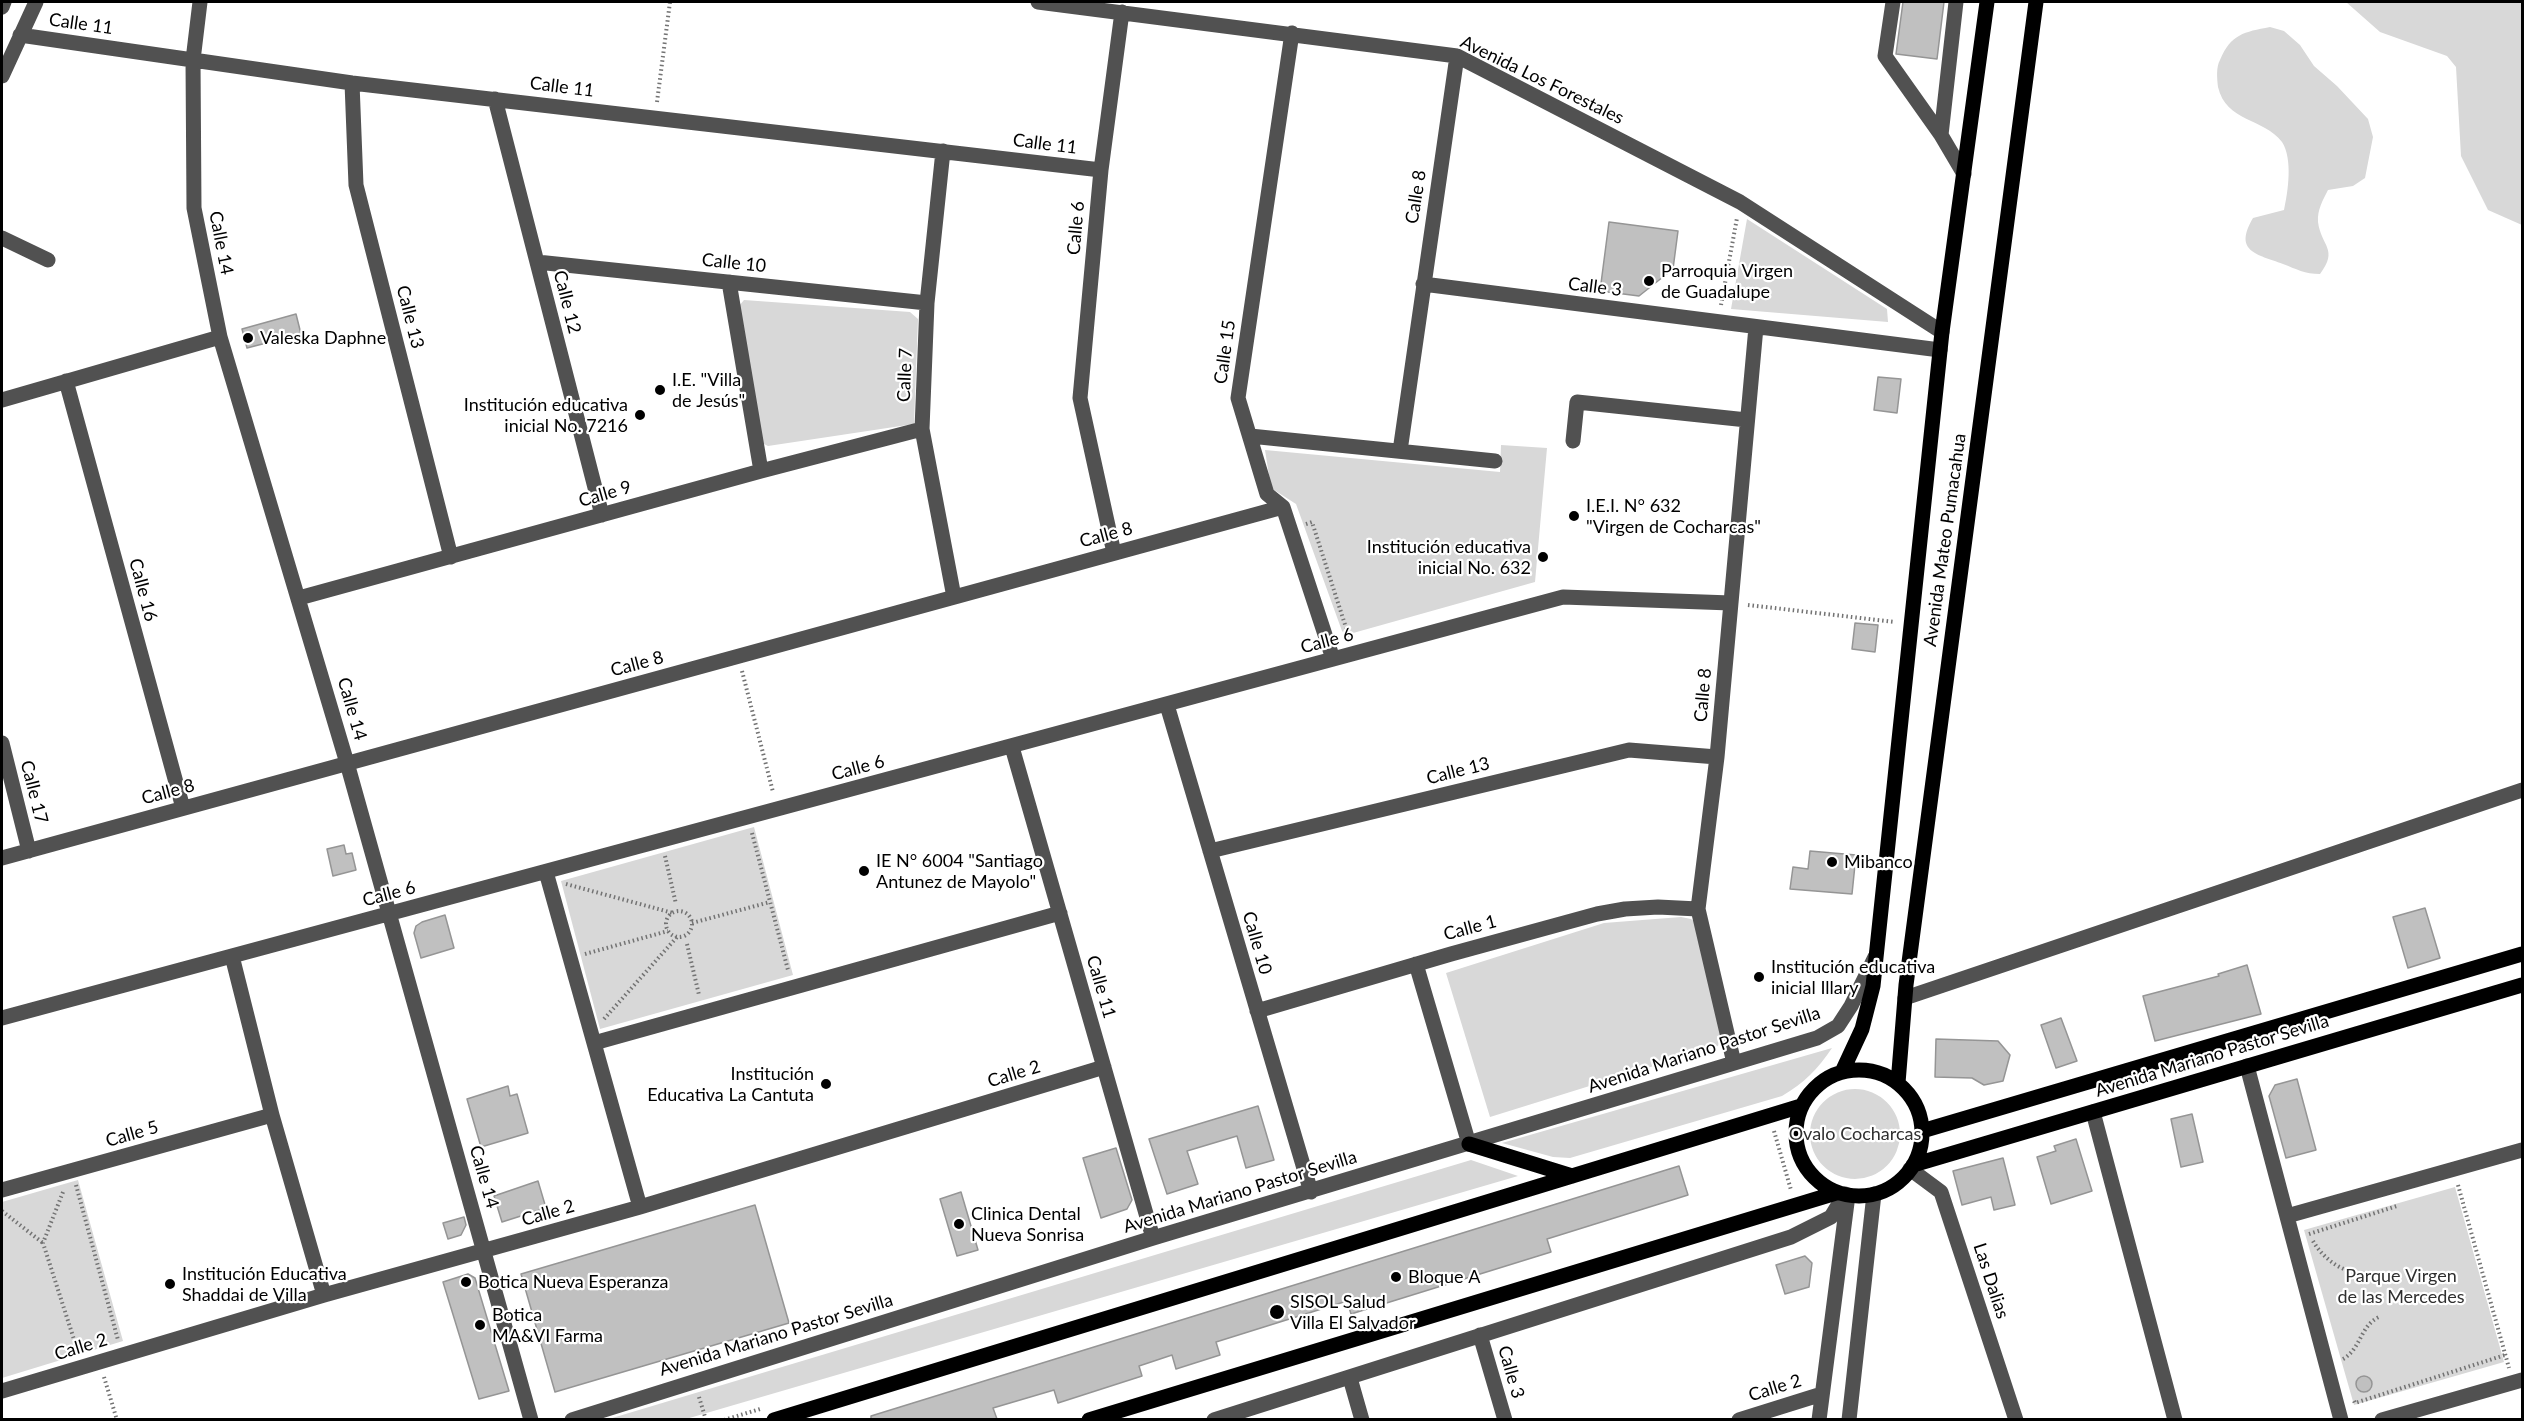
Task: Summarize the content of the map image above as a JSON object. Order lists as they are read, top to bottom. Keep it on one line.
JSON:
{"streets":{"main road":["Avenida Mateo Pumacahua","Avenida Mariano Pastor Sevilla"],"street":["Calle 11","Avenida Los Forestales","Calle 8","Calle 6","Calle 14","Calle 10","Calle 3","Calle 12","Calle 13","Calle 15","Calle 7","Calle 9","Calle 16","Calle 17","Calle 1","Calle 2","Calle 5","Las Dalias"]},"crossings":[["Calle 11","Calle 6"],["Calle 11","Calle 14"],["Calle 11","Calle 12"],["Calle 11","Calle 13"],["Calle 11","Calle 7"],["Calle 11","Avenida Mariano Pastor Sevilla"],["Calle 11","Calle 2"],["Avenida Los Forestales","Calle 8"],["Avenida Los Forestales","Calle 6"],["Avenida Los Forestales","Calle 15"],["Avenida Los Forestales","Avenida Mateo Pumacahua"],["Calle 8","Calle 6"],["Calle 8","Calle 14"],["Calle 8","Calle 3"],["Calle 8","Calle 13"],["Calle 8","Calle 15"],["Calle 8","Calle 7"],["Calle 8","Calle 16"],["Calle 8","Calle 17"],["Calle 8","Calle 1"],["Calle 8","Avenida Mariano Pastor Sevilla"],["Calle 6","Calle 14"],["Calle 6","Calle 10"],["Calle 6","Calle 15"],["Calle 14","Calle 9"],["Calle 14","Calle 2"],["Calle 10","Calle 12"],["Calle 10","Calle 13"],["Calle 10","Calle 7"],["Calle 10","Calle 1"],["Calle 10","Avenida Mariano Pastor Sevilla"],["Calle 3","Avenida Mateo Pumacahua"],["Calle 12","Calle 9"],["Calle 13","Calle 9"],["Calle 7","Calle 9"],["Avenida Mateo Pumacahua","Avenida Mariano Pastor Sevilla"],["Avenida Mateo Pumacahua","Las Dalias"],["Avenida Mariano Pastor Sevilla","Las Dalias"]],"parks":["Ovalo Cocharcas","Parque Virgen de las Mercedes"],"places":["Parroquia Virgen de Guadalupe","Valeska Daphne","I.E. \"Villa de Jesús\"","Institución educativa inicial No. 7216","I.E.I. N° 632 \"Virgen de Cocharcas\"","Institución educativa inicial No. 632","Mibanco","IE N° 6004 \"Santiago Antunez de Mayolo\"","Institución educativa inicial Illary","Institución Educativa La Cantuta","Clinica Dental Nueva Sonrisa","Bloque A","Botica Nueva Esperanza","Institución Educativa Shaddai de Villa","SISOL Salud Villa El Salvador","Botica MA&VI Farma"]}
